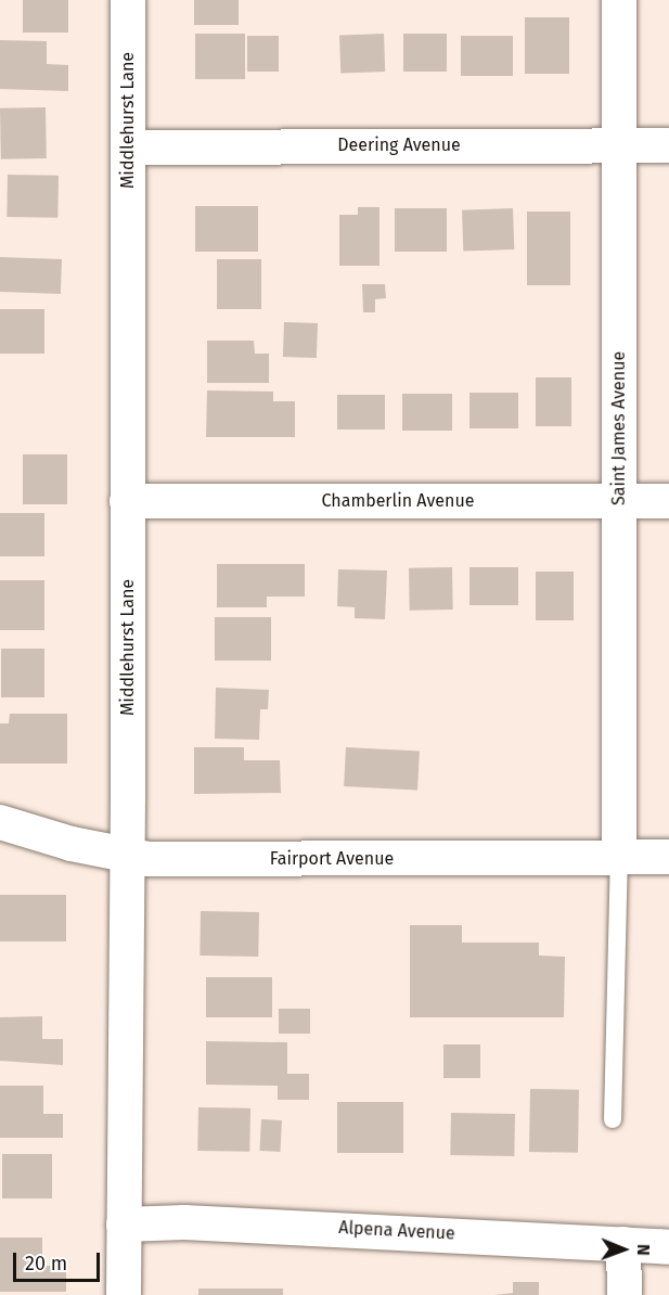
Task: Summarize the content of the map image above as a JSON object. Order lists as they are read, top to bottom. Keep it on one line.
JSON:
{"streets":{"street":["Middlehurst Lane","Deering Avenue","Saint James Avenue","Chamberlin Avenue","Fairport Avenue","Alpena Avenue"]},"crossings":[["Middlehurst Lane","Deering Avenue"],["Middlehurst Lane","Chamberlin Avenue"],["Middlehurst Lane","Fairport Avenue"],["Middlehurst Lane","Alpena Avenue"],["Deering Avenue","Saint James Avenue"],["Saint James Avenue","Chamberlin Avenue"],["Saint James Avenue","Fairport Avenue"]],"scale_bar":"20 m","north":"right"}
